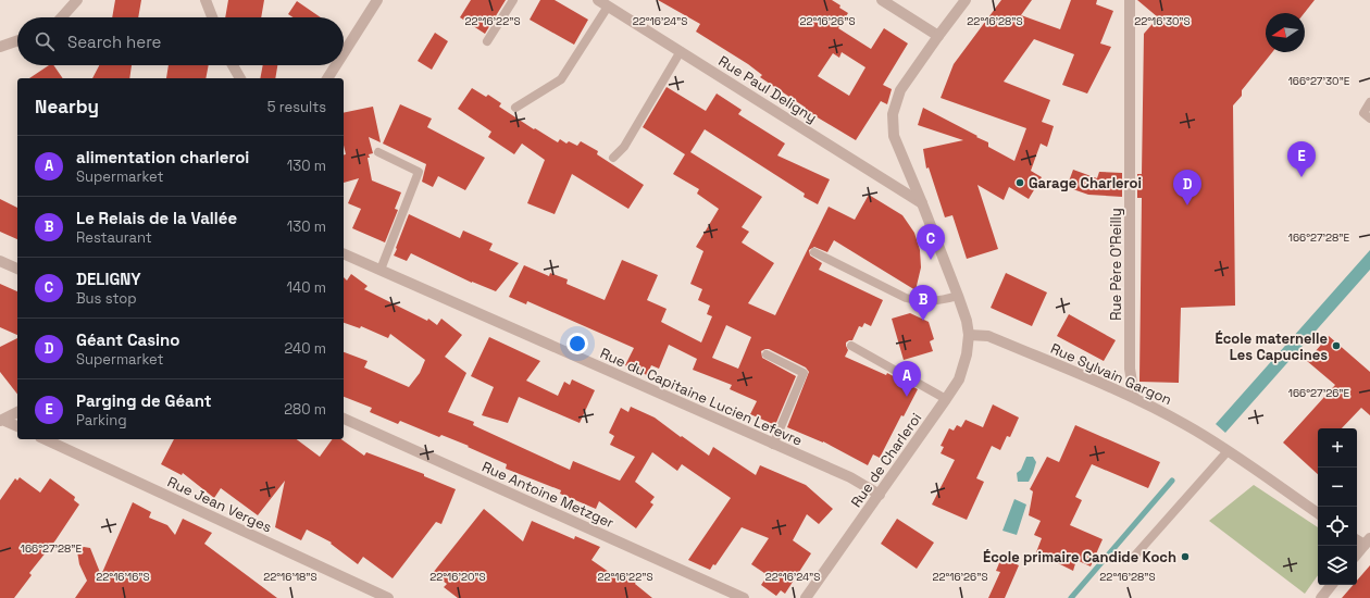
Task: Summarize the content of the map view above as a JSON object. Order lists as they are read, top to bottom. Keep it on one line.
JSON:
{"streets":{"street":["Rue Paul Deligny","Rue Père O'Reilly","Rue Sylvain Gargon","Rue du Capitaine Lucien Lefevre","Rue de Charleroi","Rue Antoine Metzger","Rue Jean Verges"]},"crossings":[["Rue Paul Deligny","Rue de Charleroi"],["Rue Père O'Reilly","Rue Sylvain Gargon"],["Rue Sylvain Gargon","Rue de Charleroi"],["Rue du Capitaine Lucien Lefevre","Rue de Charleroi"]],"places":["Garage Charleroi","École maternelle Les Capucines","École primaire Candide Koch"],"north":"left","page":{"search":"Search here","heading":["Nearby","5 results"],"list":[{"mark":"A","name":"alimentation charleroi","note":"Supermarket","value":"130 m"},{"mark":"B","name":"Le Relais de la Vallée","note":"Restaurant","value":"130 m"},{"mark":"C","name":"DELIGNY","note":"Bus stop","value":"140 m"},{"mark":"D","name":"Géant Casino","note":"Supermarket","value":"240 m"},{"mark":"E","name":"Parging de Géant","note":"Parking","value":"280 m"}],"pins":["E","D","C","B","A"],"map_buttons":["+","−"]},"coordinates":["22°16'22\"S","22°16'24\"S","22°16'26\"S","22°16'28\"S","22°16'30\"S","166°27'30\"E","166°27'28\"E","166°27'26\"E","22°16'16\"S","22°16'18\"S","22°16'20\"S"]}
